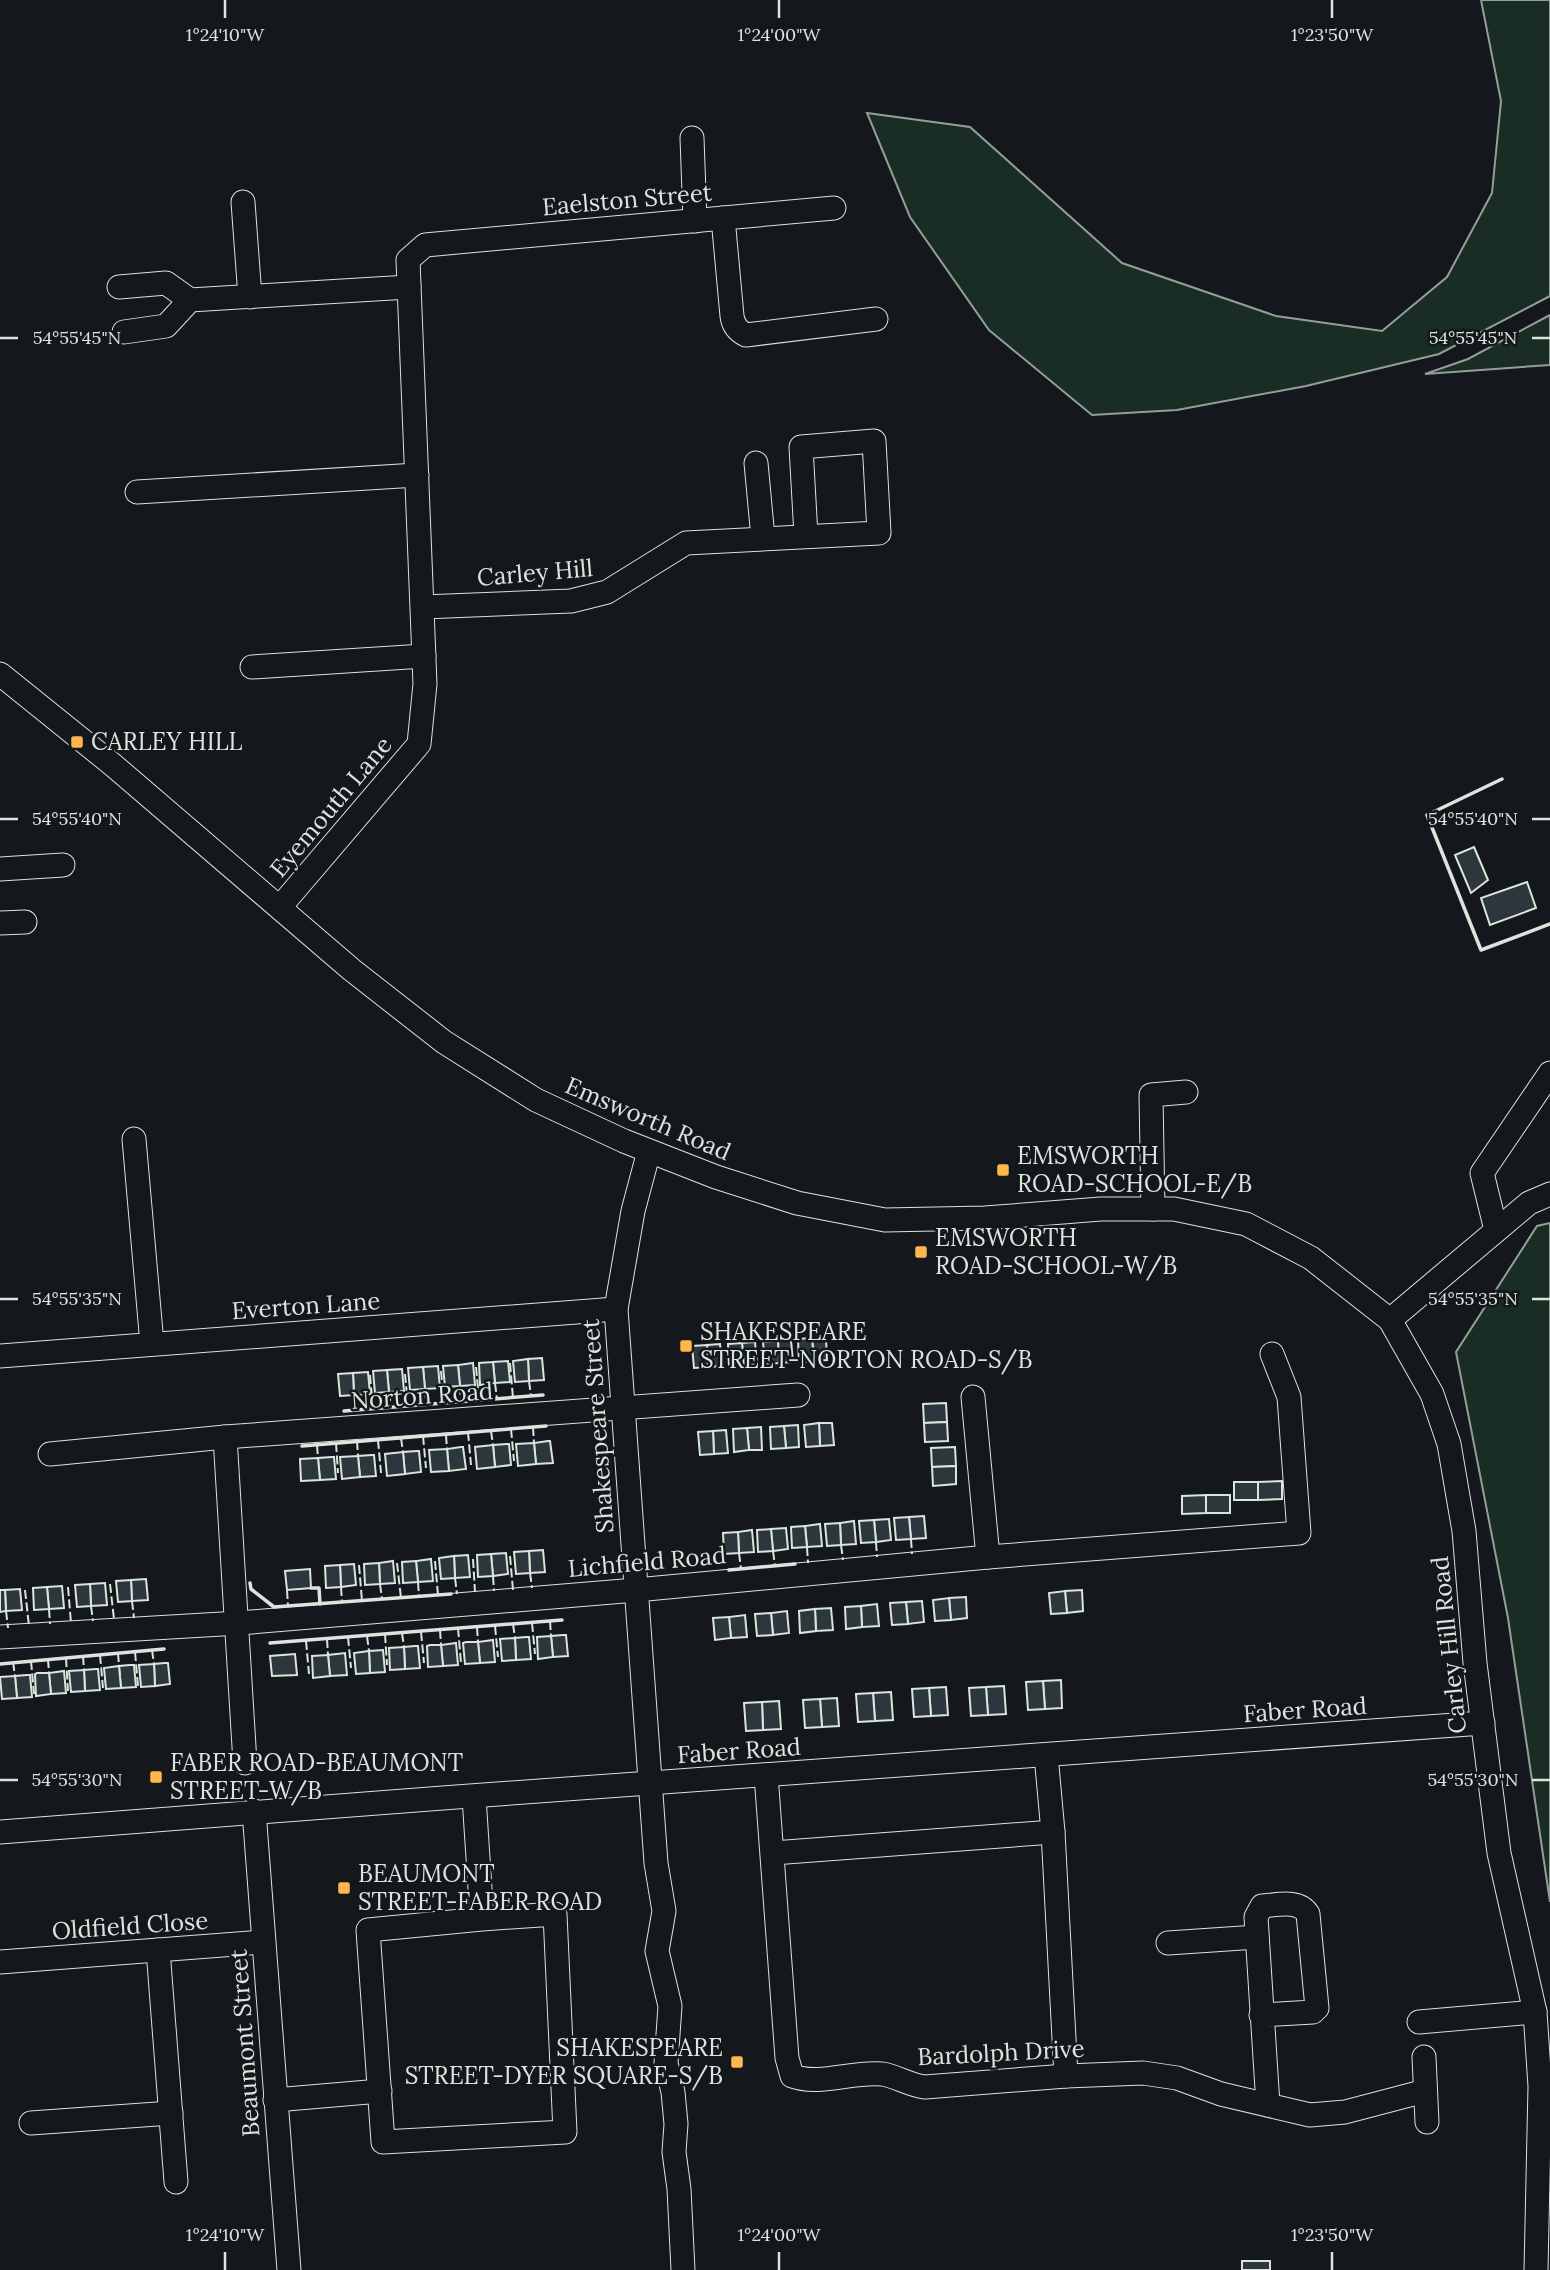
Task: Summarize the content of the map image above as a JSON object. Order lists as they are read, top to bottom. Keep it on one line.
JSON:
{"streets":{"street":["Eaelston Street","Carley Hill","Eyemouth Lane","Emsworth Road","Everton Lane","Norton Road","Shakespeare Street","Lichfield Road","Carley Hill Road","Faber Road","Oldfield Close","Beaumont Street","Bardolph Drive"]},"crossings":[["Eaelston Street","Eyemouth Lane"],["Carley Hill","Eyemouth Lane"],["Eyemouth Lane","Emsworth Road"],["Emsworth Road","Shakespeare Street"],["Emsworth Road","Carley Hill Road"],["Everton Lane","Shakespeare Street"],["Norton Road","Shakespeare Street"],["Shakespeare Street","Lichfield Road"],["Shakespeare Street","Faber Road"],["Carley Hill Road","Faber Road"],["Faber Road","Beaumont Street"],["Faber Road","Bardolph Drive"],["Oldfield Close","Beaumont Street"]],"places":{"transit":["CARLEY HILL","EMSWORTH ROAD-SCHOOL-E/B","EMSWORTH ROAD-SCHOOL-W/B","SHAKESPEARE STREET-NORTON ROAD-S/B","FABER ROAD-BEAUMONT STREET-W/B","BEAUMONT STREET-FABER ROAD","SHAKESPEARE STREET-DYER SQUARE-S/B"]},"coordinates":["1°24'10\"W","1°24'00\"W","1°23'50\"W","54°55'45\"N","54°55'40\"N","54°55'35\"N","54°55'30\"N"]}
